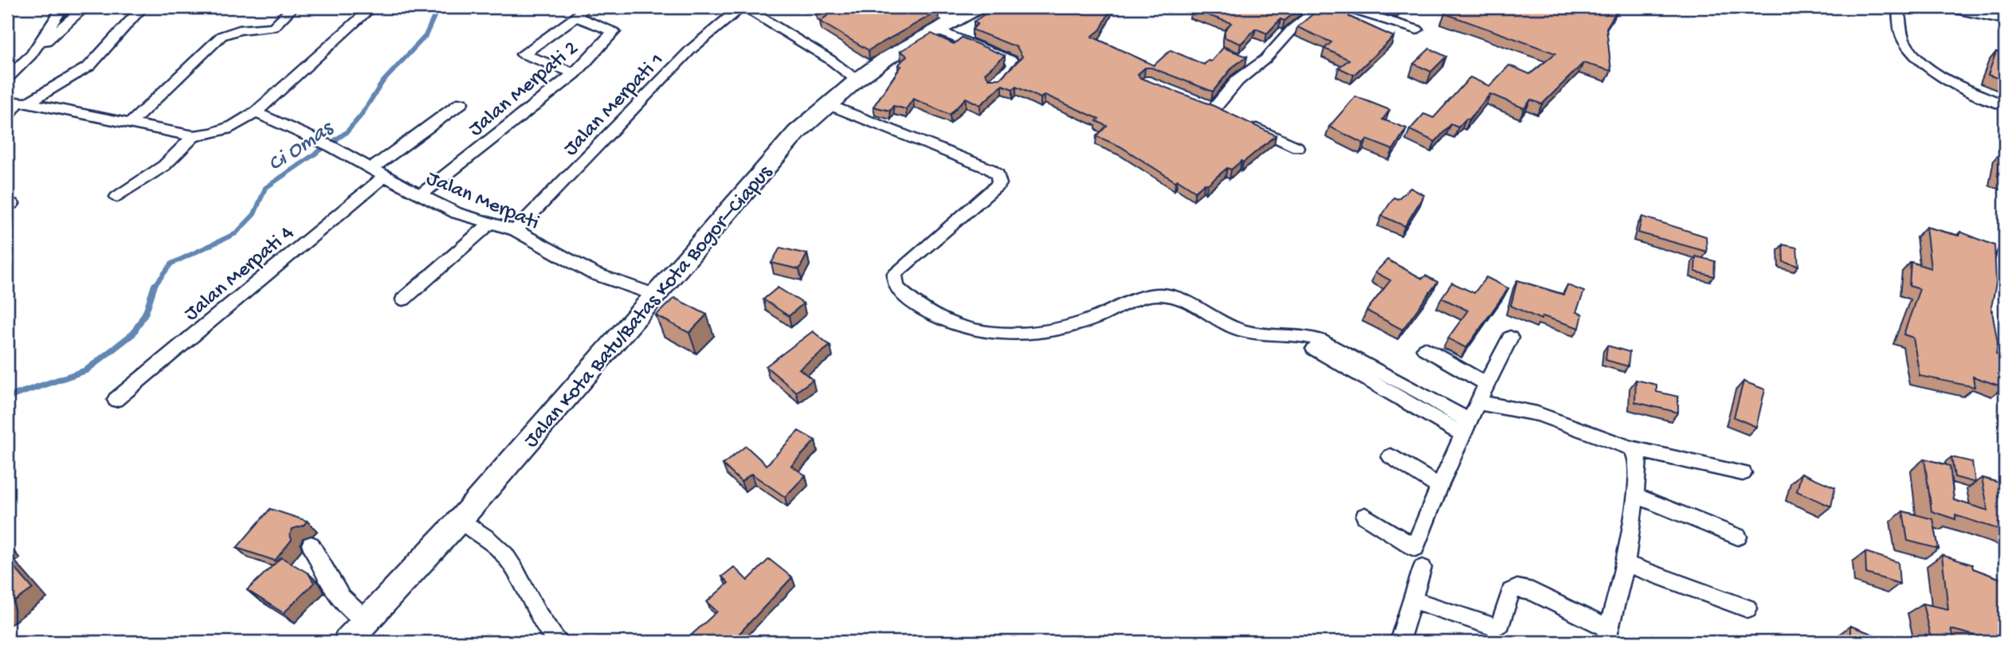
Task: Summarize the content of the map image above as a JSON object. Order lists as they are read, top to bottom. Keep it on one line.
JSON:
{"streets":{"main road":["Jalan Kota Batu/Batas Kota Bogor–Ciapus"],"street":["Jalan Merpati 2","Jalan Merpati 1","Jalan Merpati","Jalan Merpati 4"]},"crossings":[["Jalan Merpati 2","Jalan Merpati"],["Jalan Merpati 1","Jalan Merpati"],["Jalan Merpati","Jalan Merpati 4"],["Jalan Merpati","Jalan Kota Batu/Batas Kota Bogor–Ciapus"]],"water":["Ci Omas"]}
